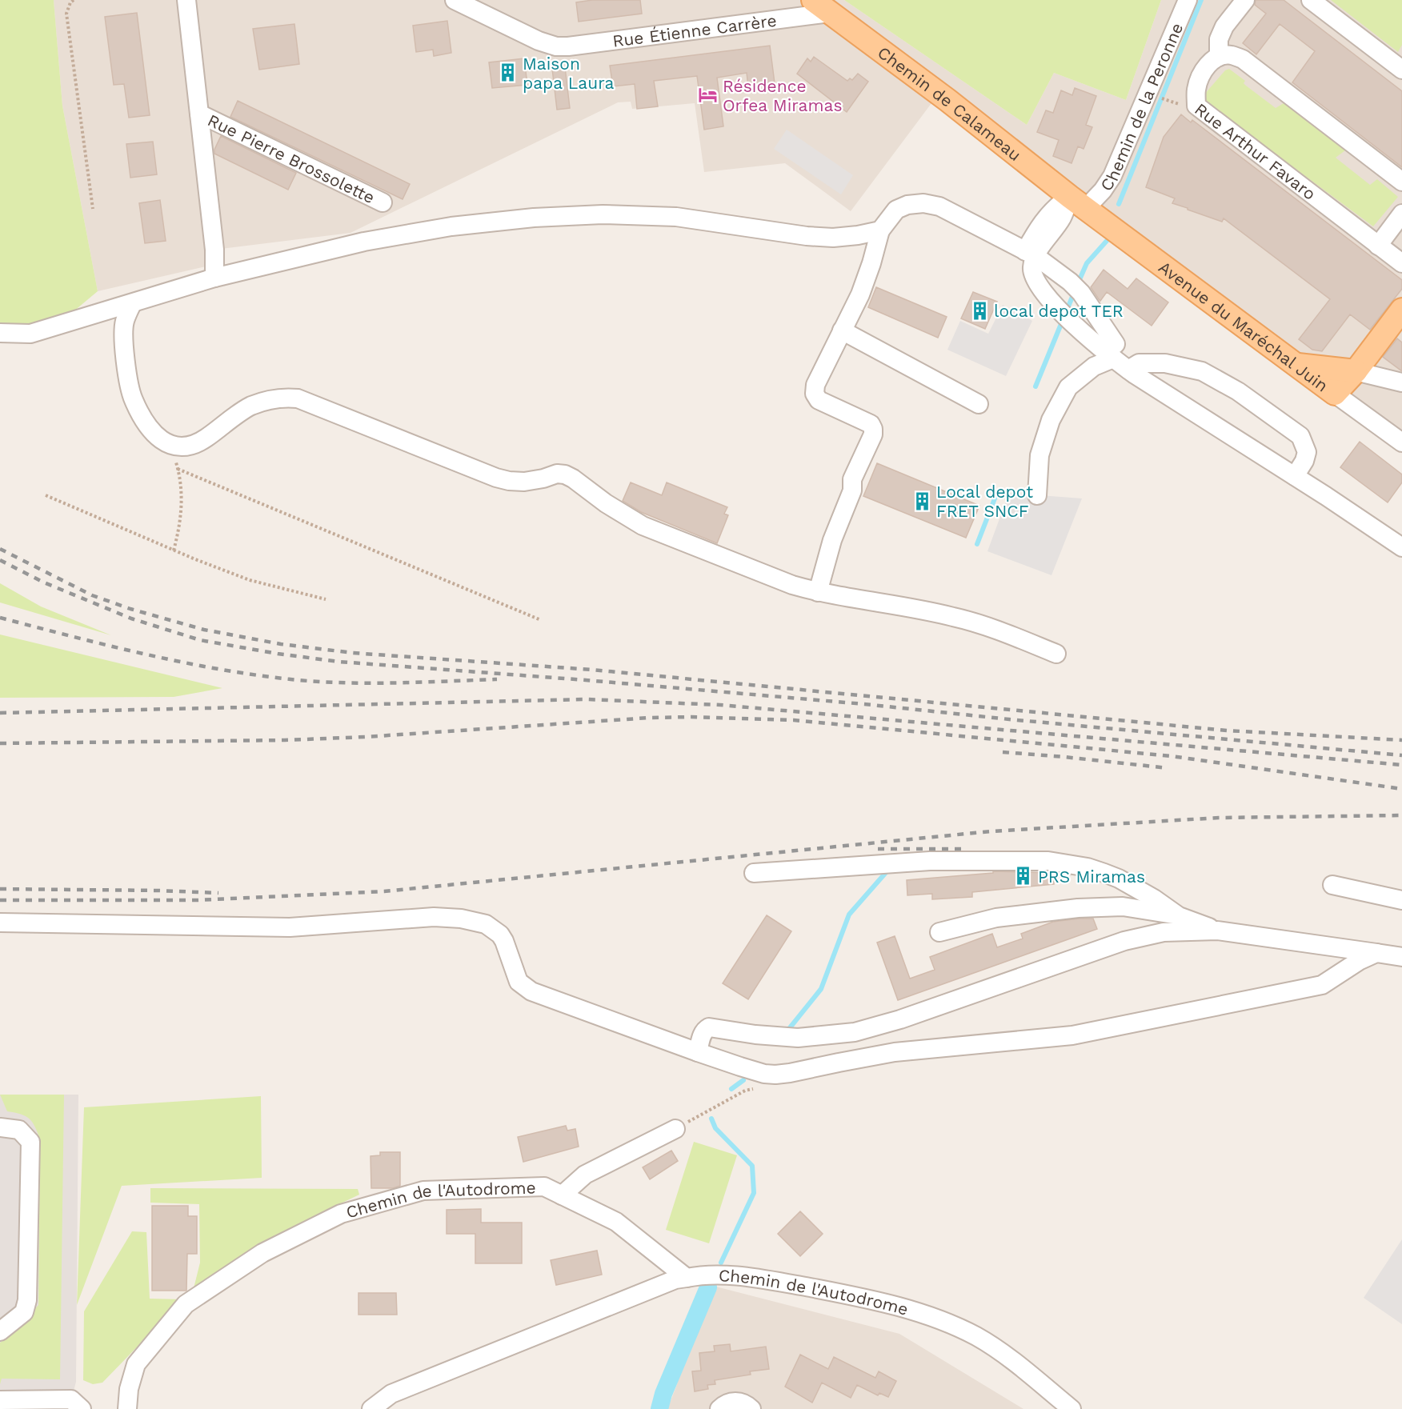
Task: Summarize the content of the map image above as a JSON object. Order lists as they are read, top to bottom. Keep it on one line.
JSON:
{"streets":{"main road":["Chemin de Calameau","Avenue du Maréchal Juin"],"street":["Rue Étienne Carrère","Chemin de la Peronne","Rue Arthur Favaro","Rue Pierre Brossolette","Chemin de l'Autodrome"]},"crossings":[["Rue Étienne Carrère","Chemin de Calameau"],["Chemin de Calameau","Chemin de la Peronne"],["Chemin de Calameau","Avenue du Maréchal Juin"],["Chemin de la Peronne","Avenue du Maréchal Juin"]],"places":{"building":["Maison papa Laura","local depot TER","Local depot FRET SNCF","PRS Miramas"],"hotel":["Résidence Orfea Miramas"]}}
